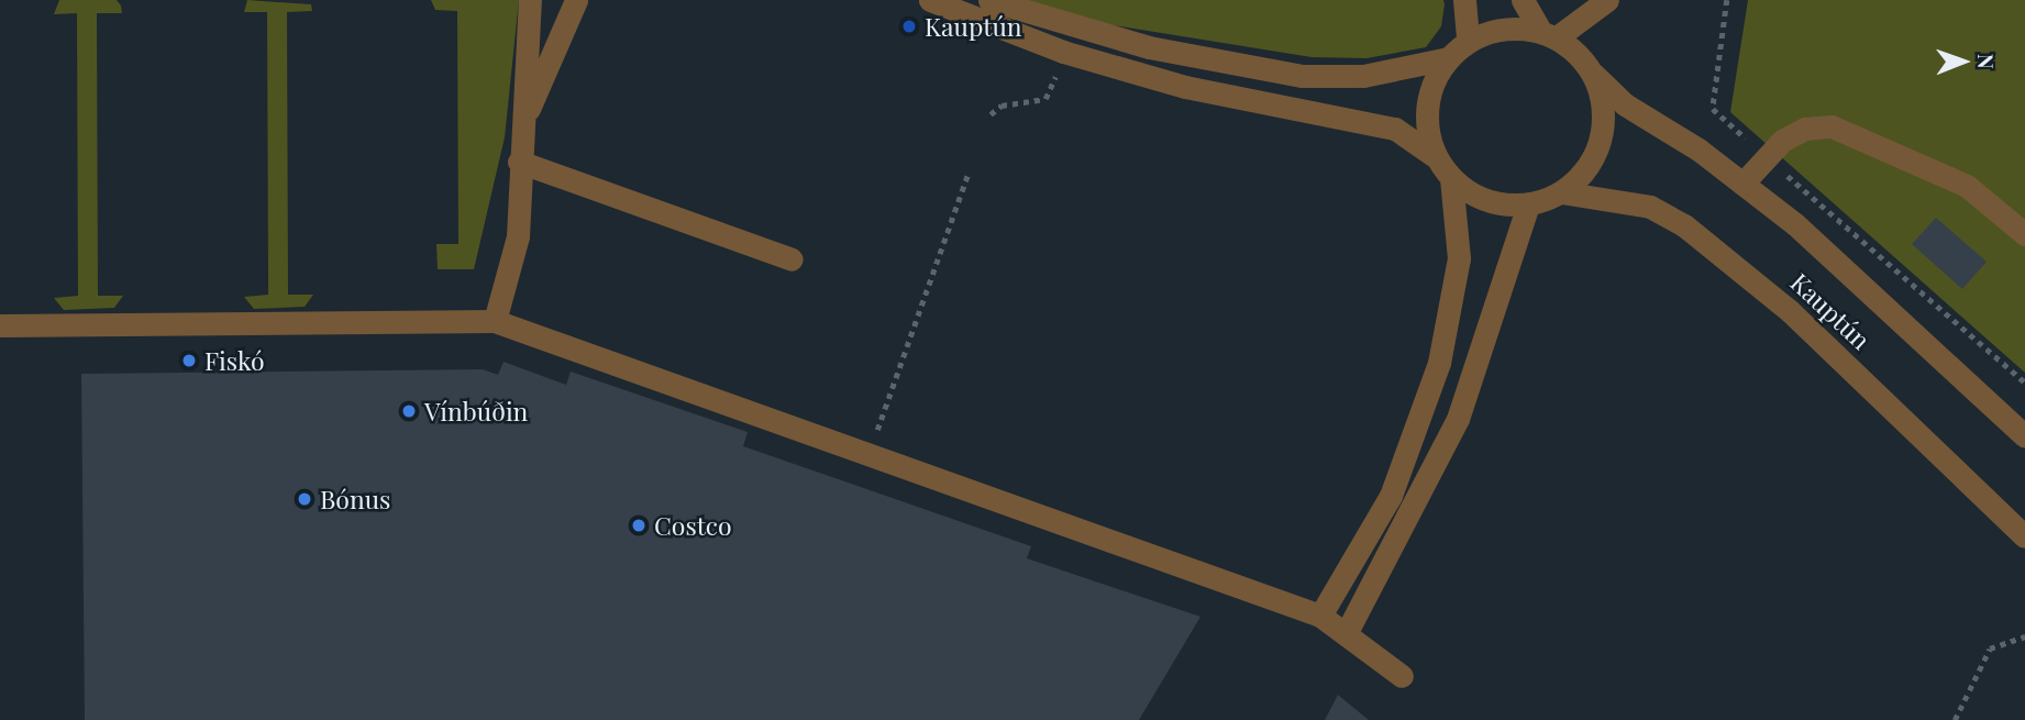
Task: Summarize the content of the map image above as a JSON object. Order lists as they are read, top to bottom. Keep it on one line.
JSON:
{"streets":{"street":["Kauptún"]},"places":["Kauptún","Fiskó","Vínbúðin","Bónus","Costco"],"north":"right"}
